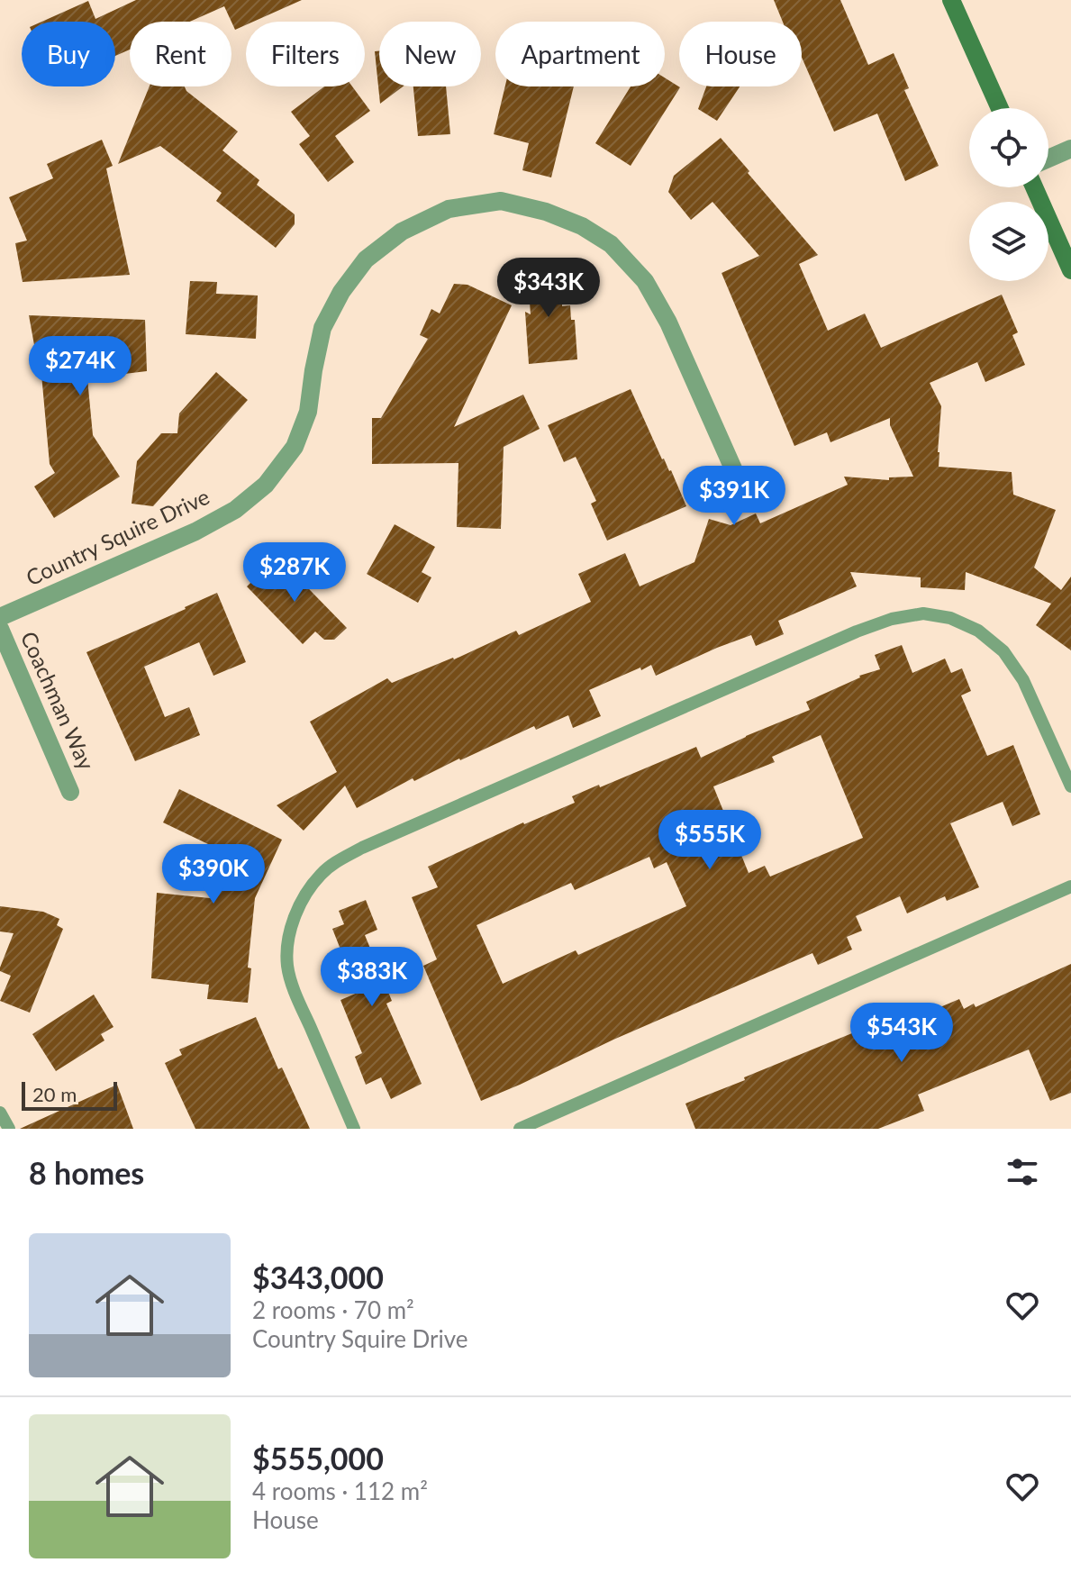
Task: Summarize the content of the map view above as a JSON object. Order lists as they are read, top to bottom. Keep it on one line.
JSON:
{"streets":{"street":["Country Squire Drive","Coachman Way"]},"scale_bar":"20 m","page":{"chip":["Buy","Rent","Filters","New","Apartment","House"],"price":["$343K","$274K","$391K","$287K","$555K","$390K","$383K","$543K"],"scale":"20 m","heading":"8 homes","list":[{"name":"$343,000","note":"2 rooms · 70 m² · Country Squire Drive"},{"name":"$555,000","note":"4 rooms · 112 m² · House"}]}}
